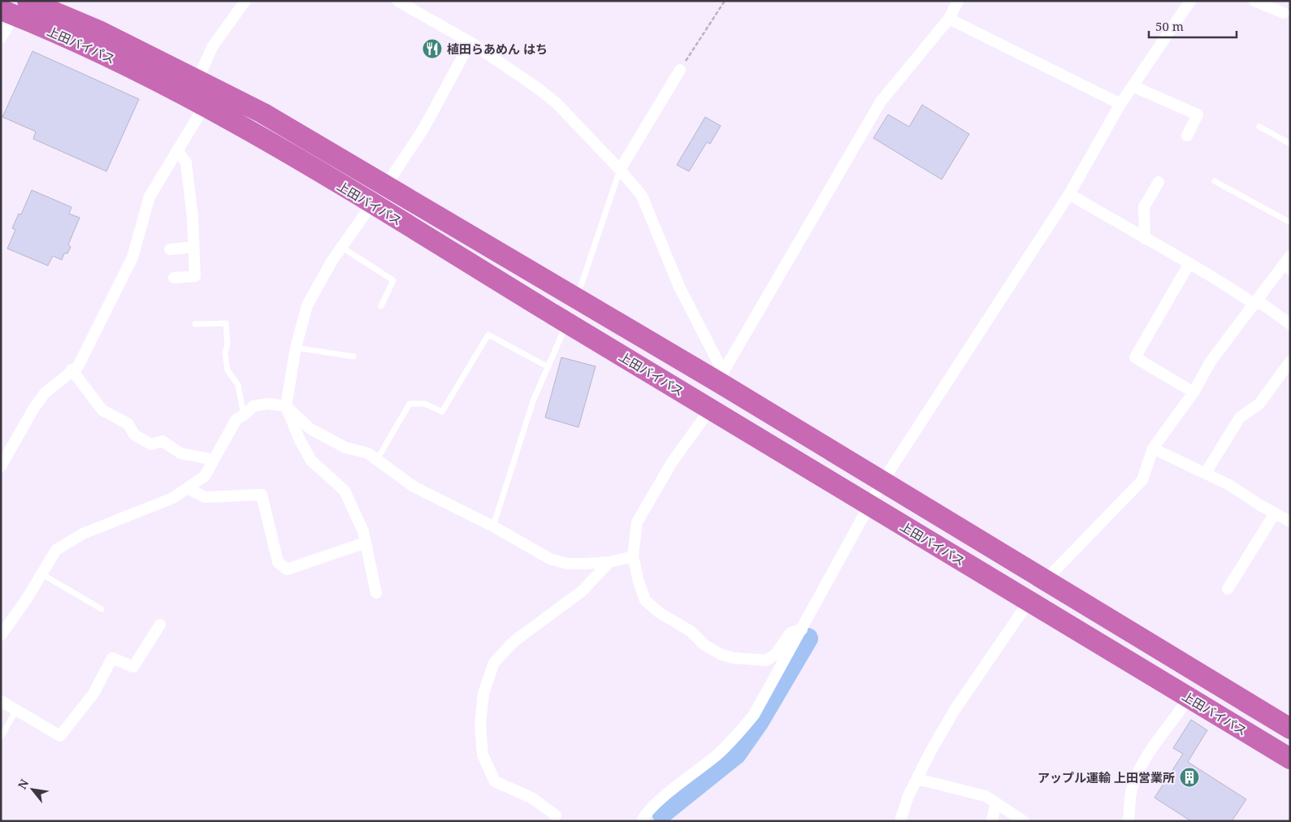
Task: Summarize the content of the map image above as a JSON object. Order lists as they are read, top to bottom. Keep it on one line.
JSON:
{"streets":{"highway":["上田バイパス"]},"places":{"restaurant":["植田らあめん はち"],"building":["アップル運輸 上田営業所"]},"scale_bar":"50 m","north":"top left"}
